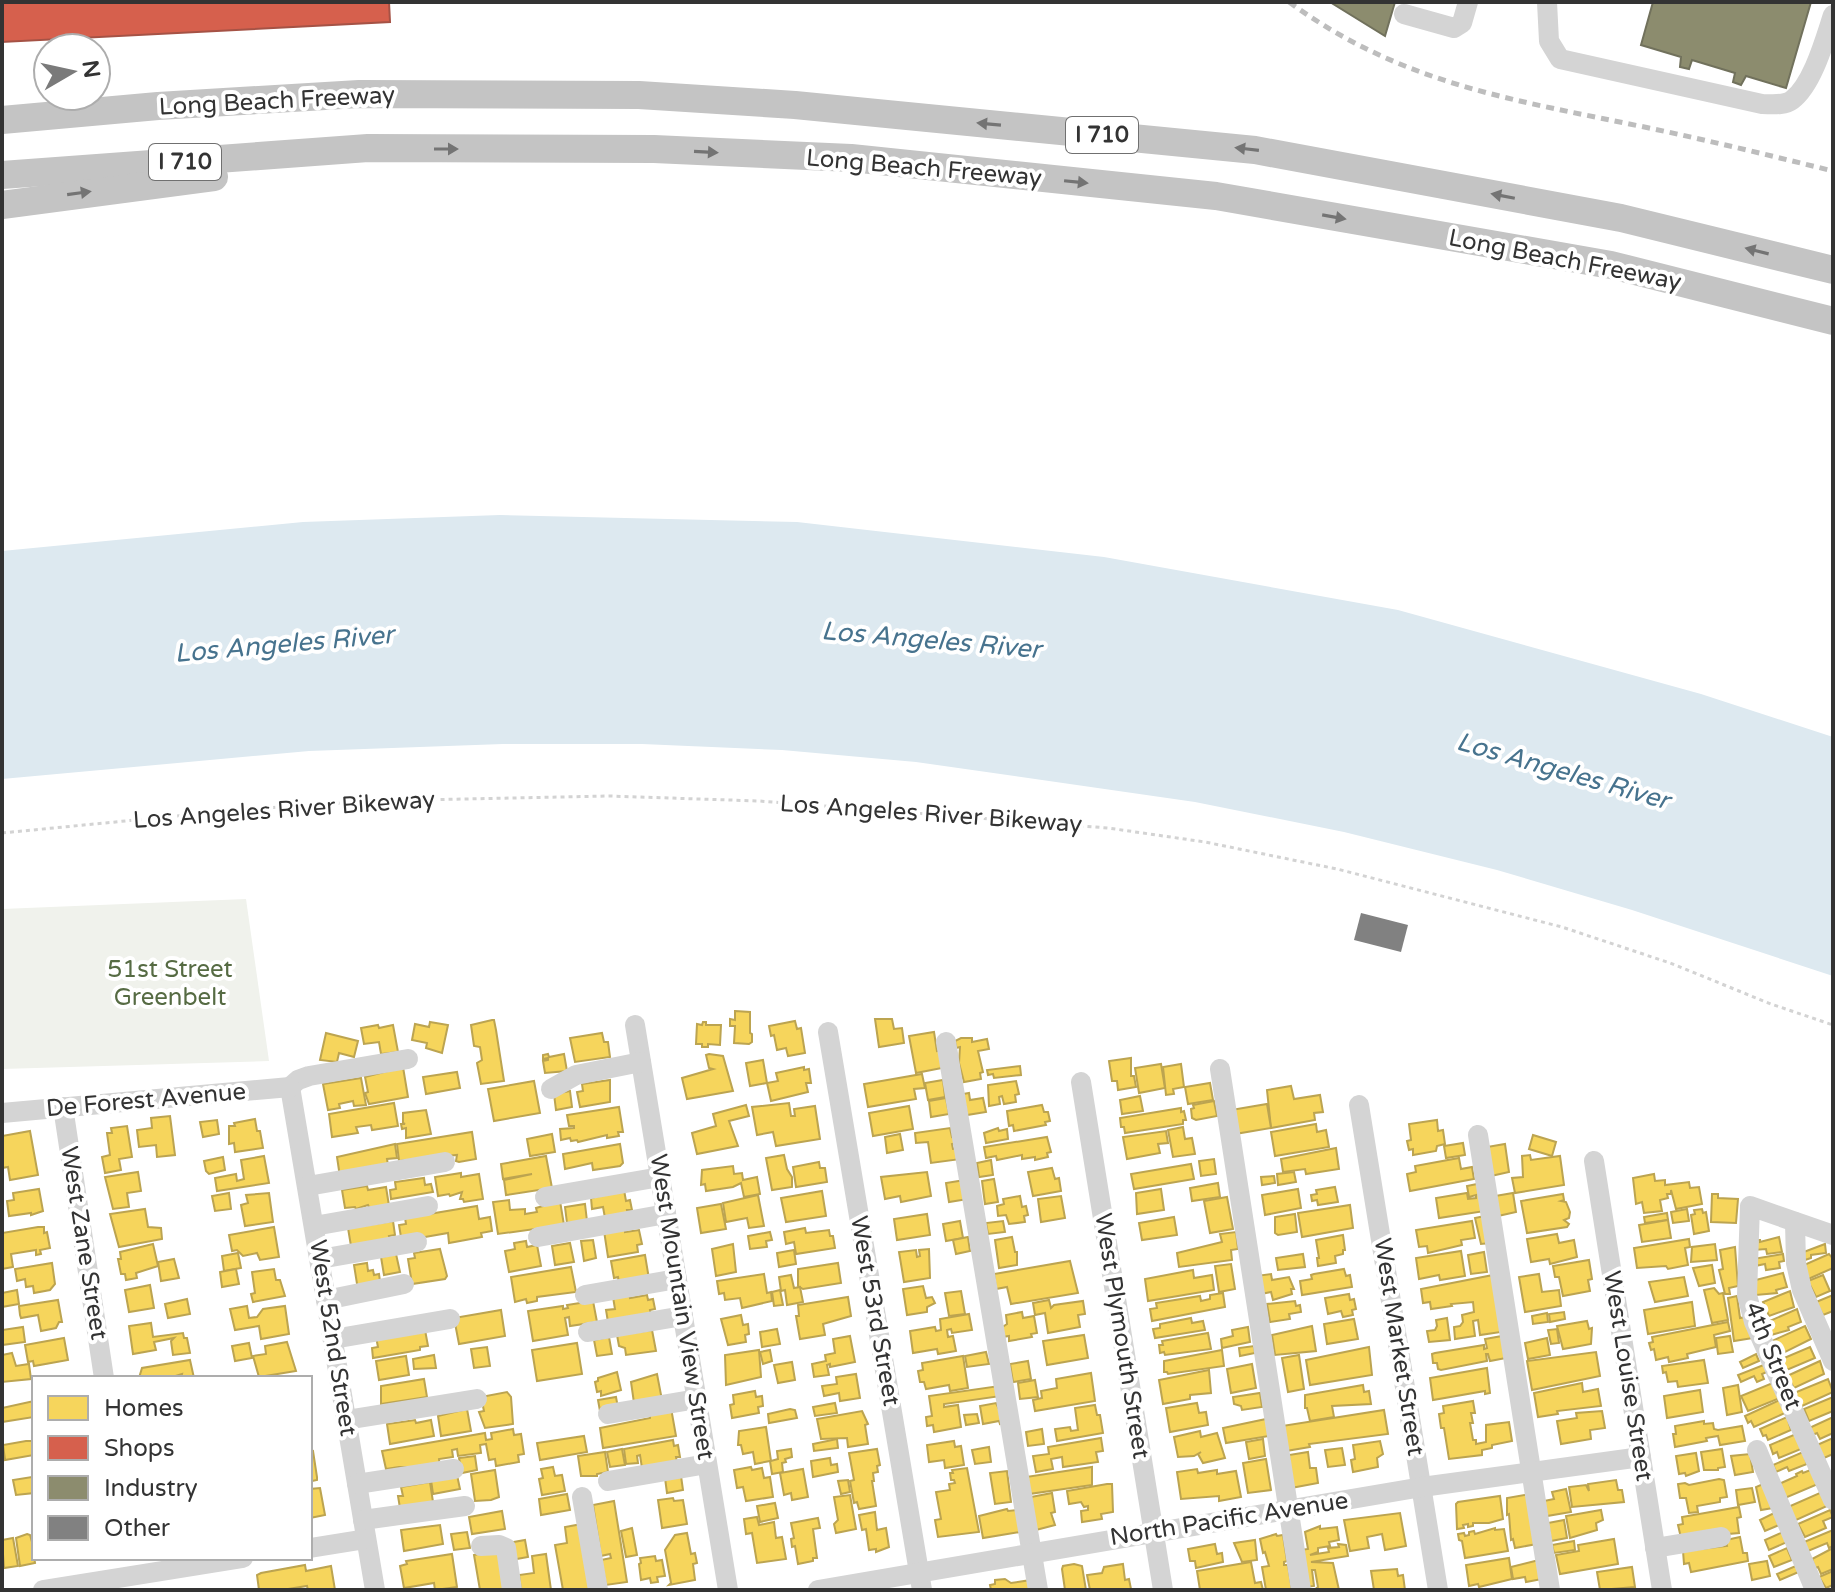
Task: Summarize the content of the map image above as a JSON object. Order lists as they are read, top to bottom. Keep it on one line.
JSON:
{"streets":{"highway":["Long Beach Freeway","I 710"],"street":["De Forest Avenue","West Zane Street","West Mountain View Street","West 53rd Street","West Plymouth Street","West 52nd Street","West Market Street","4th Street","West Louise Street","North Pacific Avenue"],"path":["Los Angeles River Bikeway"]},"crossings":[["De Forest Avenue","West Zane Street"],["De Forest Avenue","West 52nd Street"],["West 53rd Street","North Pacific Avenue"],["West Plymouth Street","North Pacific Avenue"],["West Market Street","North Pacific Avenue"],["West Louise Street","North Pacific Avenue"]],"water":["Los Angeles River"],"parks":["51st Street Greenbelt"],"legend":["Homes","Shops","Industry","Other"],"north":"right"}
